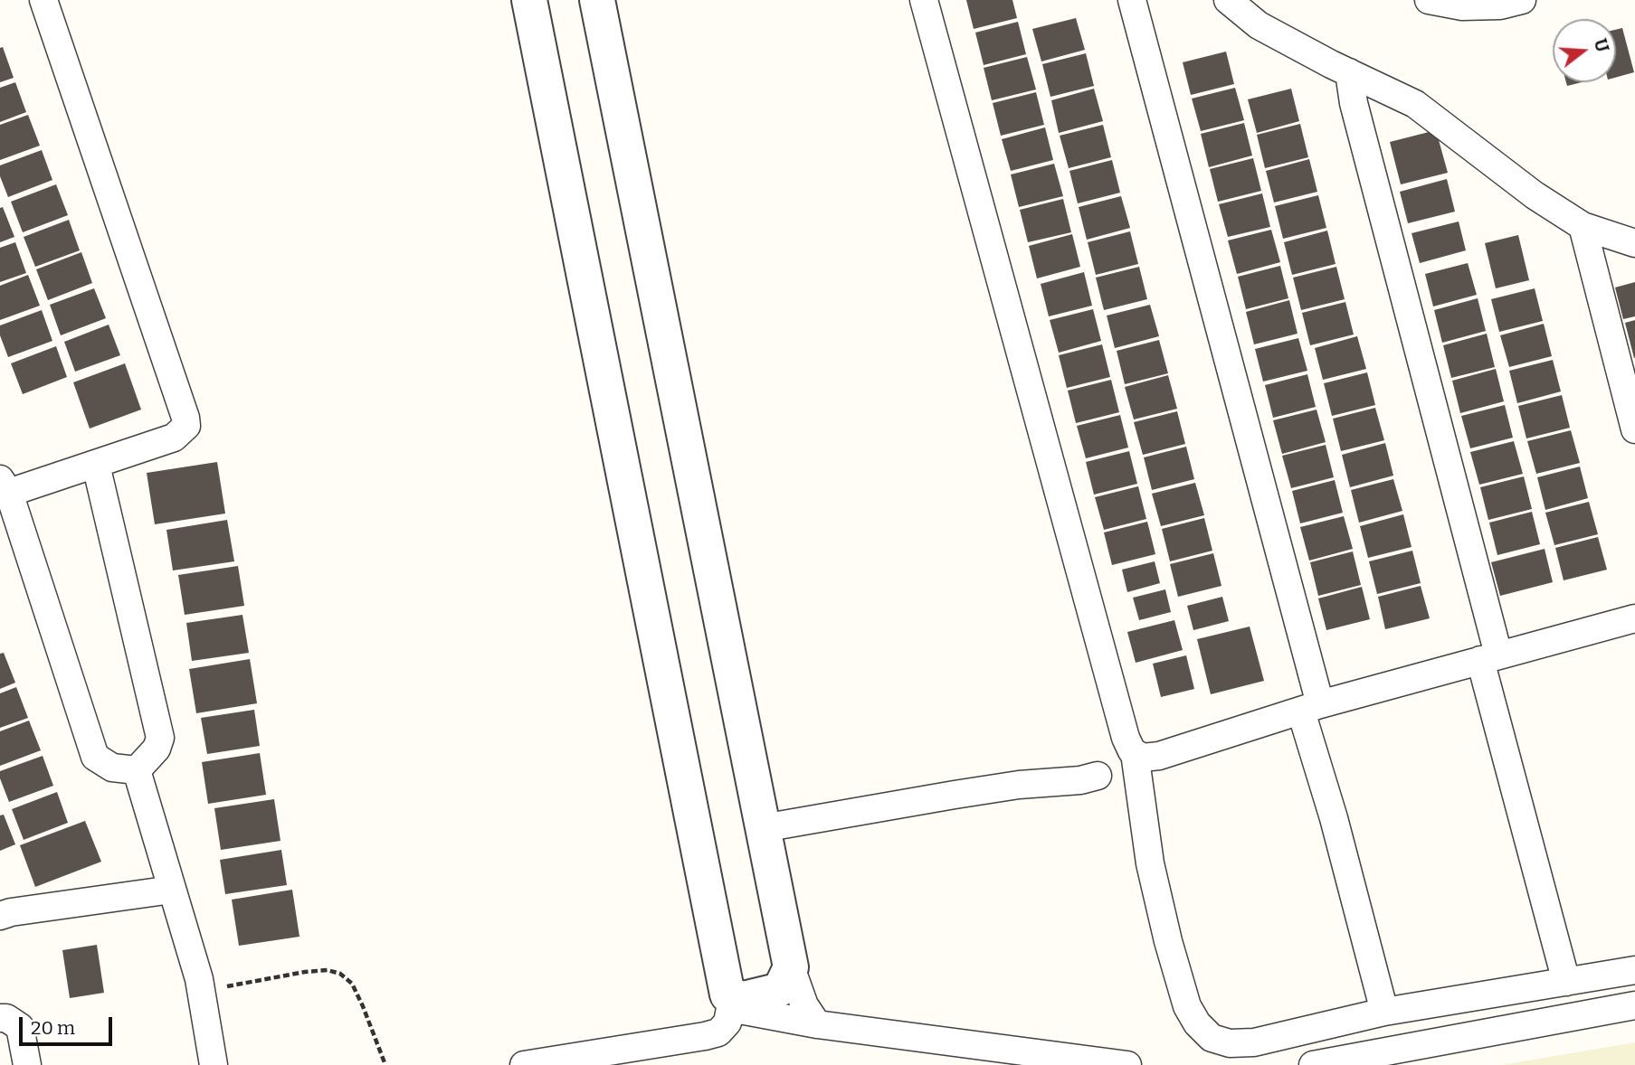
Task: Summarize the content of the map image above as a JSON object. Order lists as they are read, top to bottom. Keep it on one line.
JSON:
{"scale_bar":"20 m","north":"right"}
